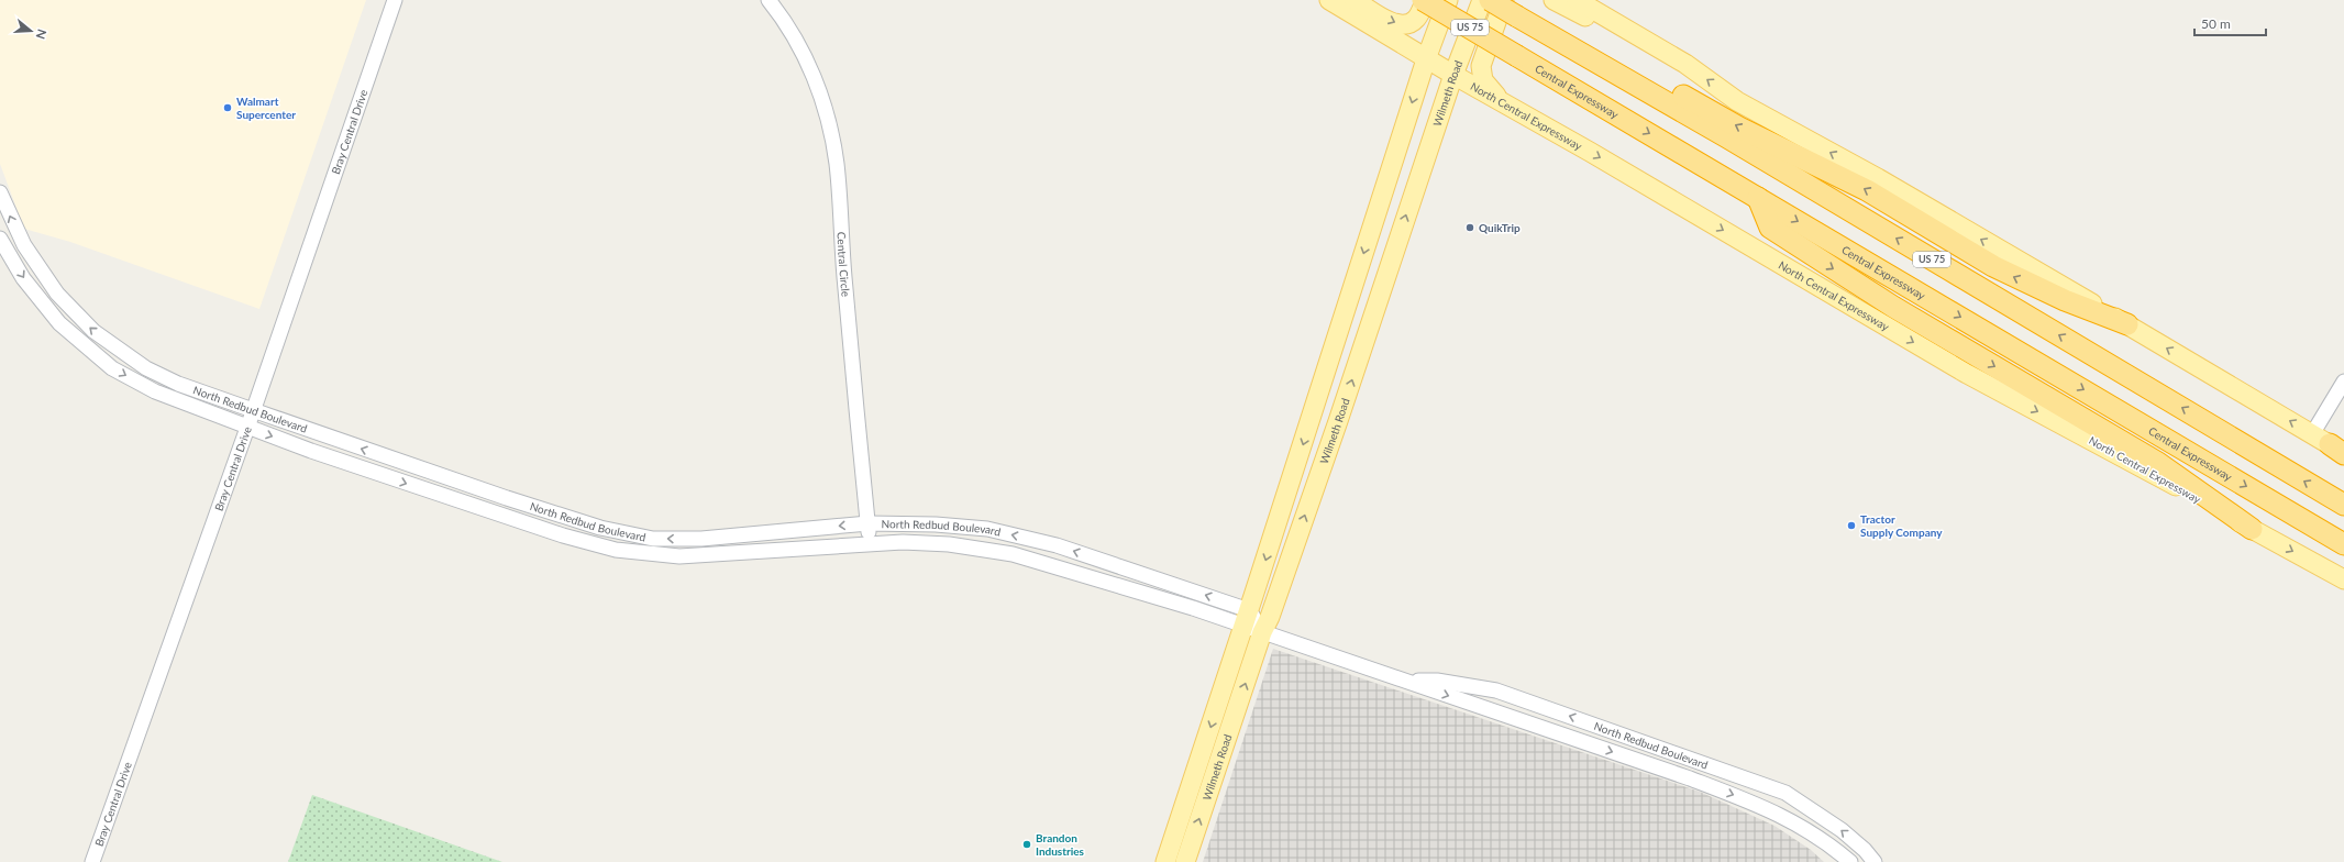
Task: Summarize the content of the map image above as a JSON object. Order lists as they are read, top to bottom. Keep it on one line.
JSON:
{"streets":{"highway":["US 75","Central Expressway"],"main road":["Wilmeth Road","North Central Expressway"],"street":["Bray Central Drive","Central Circle","North Redbud Boulevard"]},"crossings":[["Wilmeth Road","North Central Expressway"],["Wilmeth Road","North Redbud Boulevard"],["Bray Central Drive","North Redbud Boulevard"],["Central Circle","North Redbud Boulevard"]],"places":["Walmart Supercenter","QuikTrip","Tractor Supply Company","Brandon Industries"],"scale_bar":"50 m","north":"right"}
